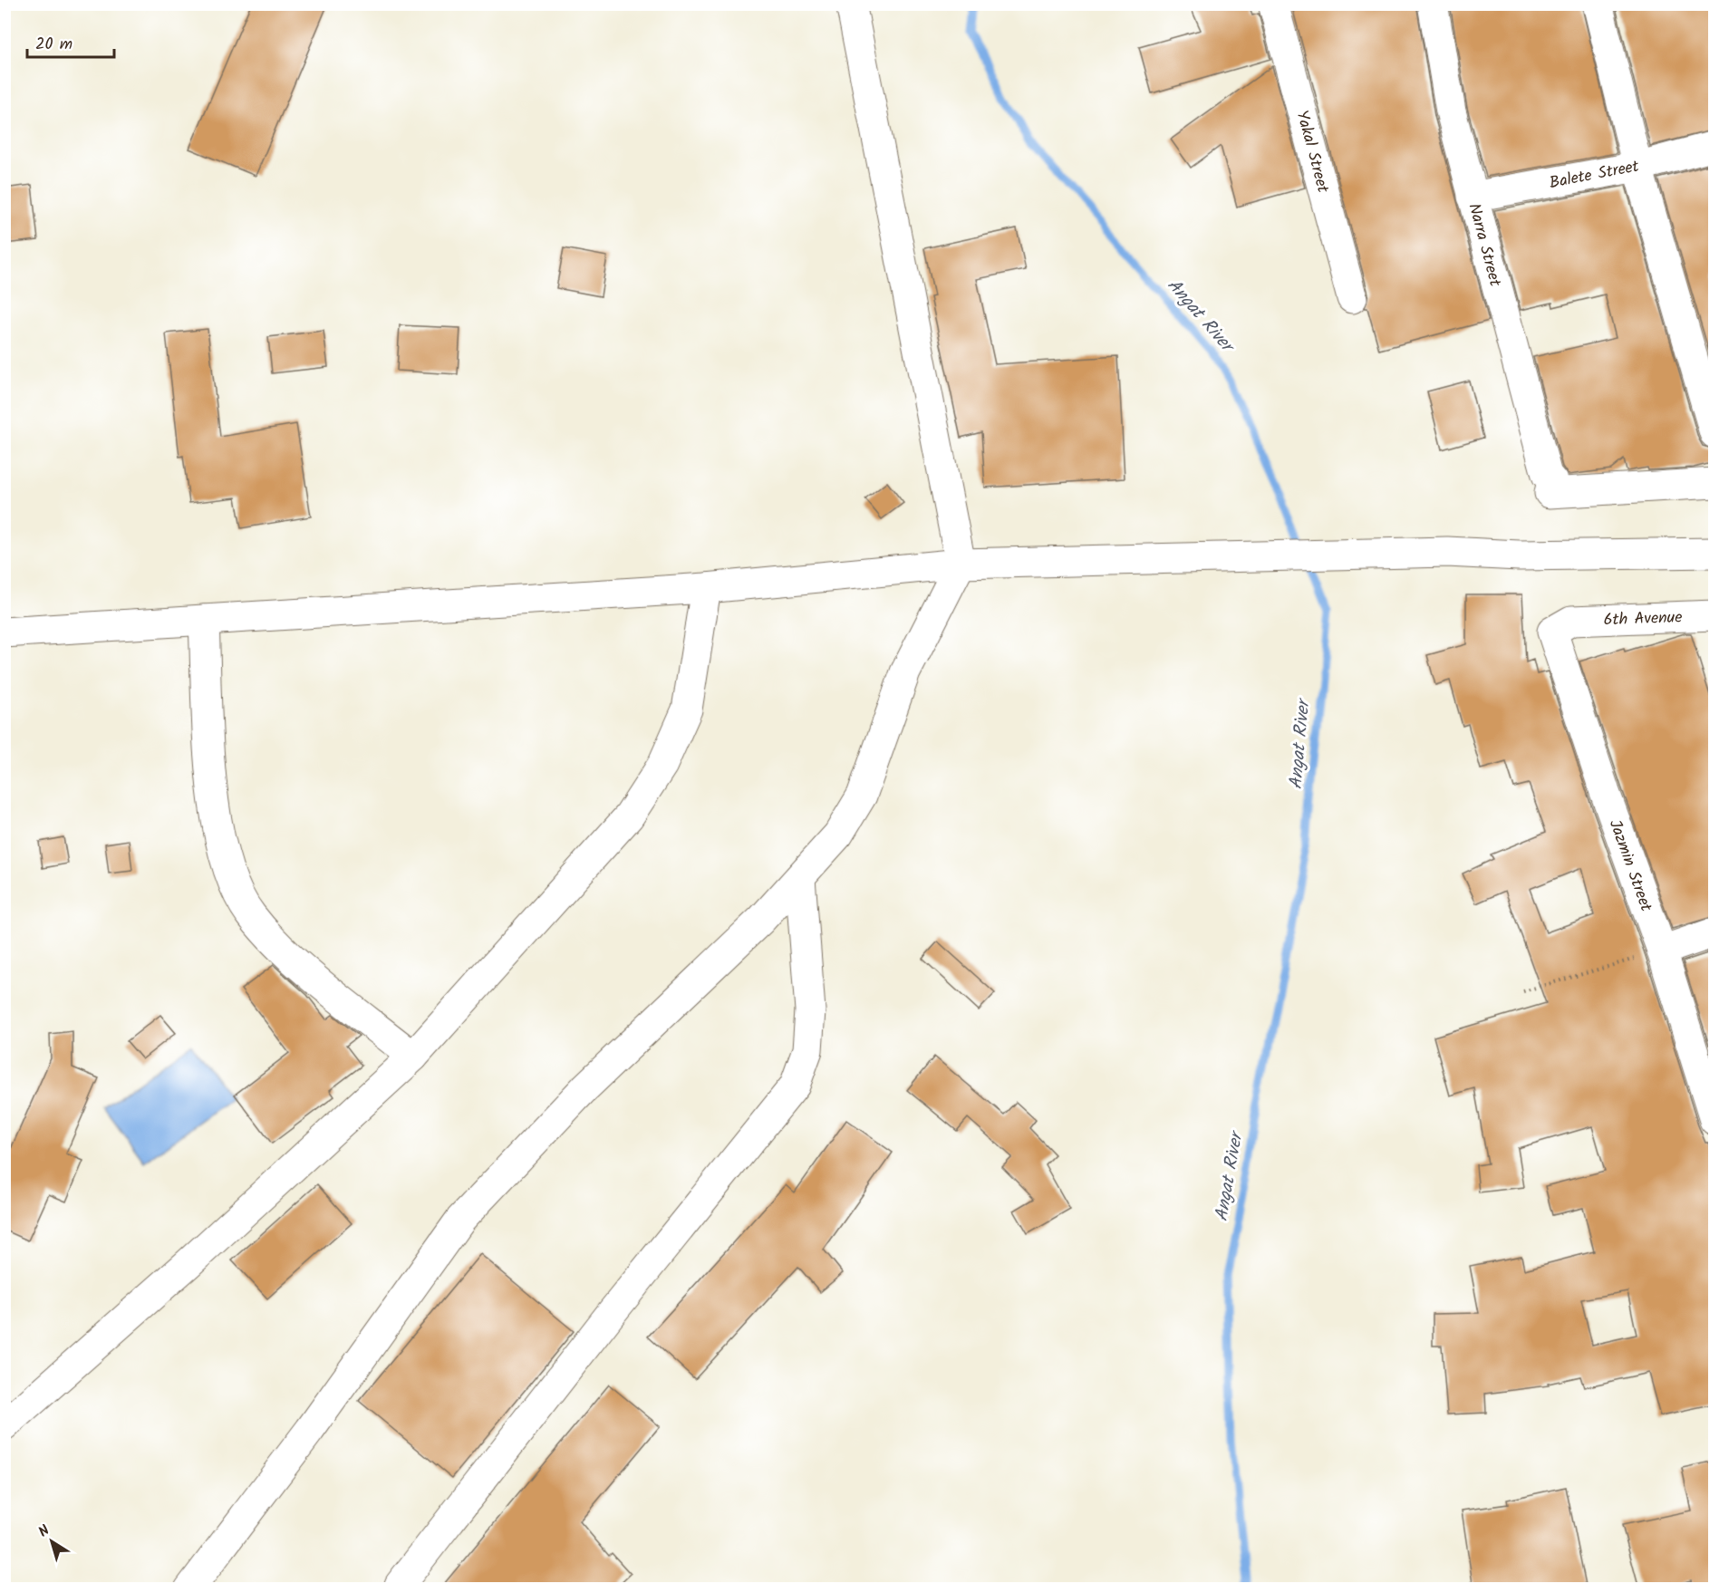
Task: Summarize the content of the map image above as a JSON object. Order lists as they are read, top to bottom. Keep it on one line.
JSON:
{"streets":{"street":["Yakal Street","Balete Street","Narra Street","6th Avenue","Jazmin Street"]},"crossings":[["Balete Street","Narra Street"],["6th Avenue","Jazmin Street"]],"water":["Angat River"],"scale_bar":"20 m","north":"top left"}
